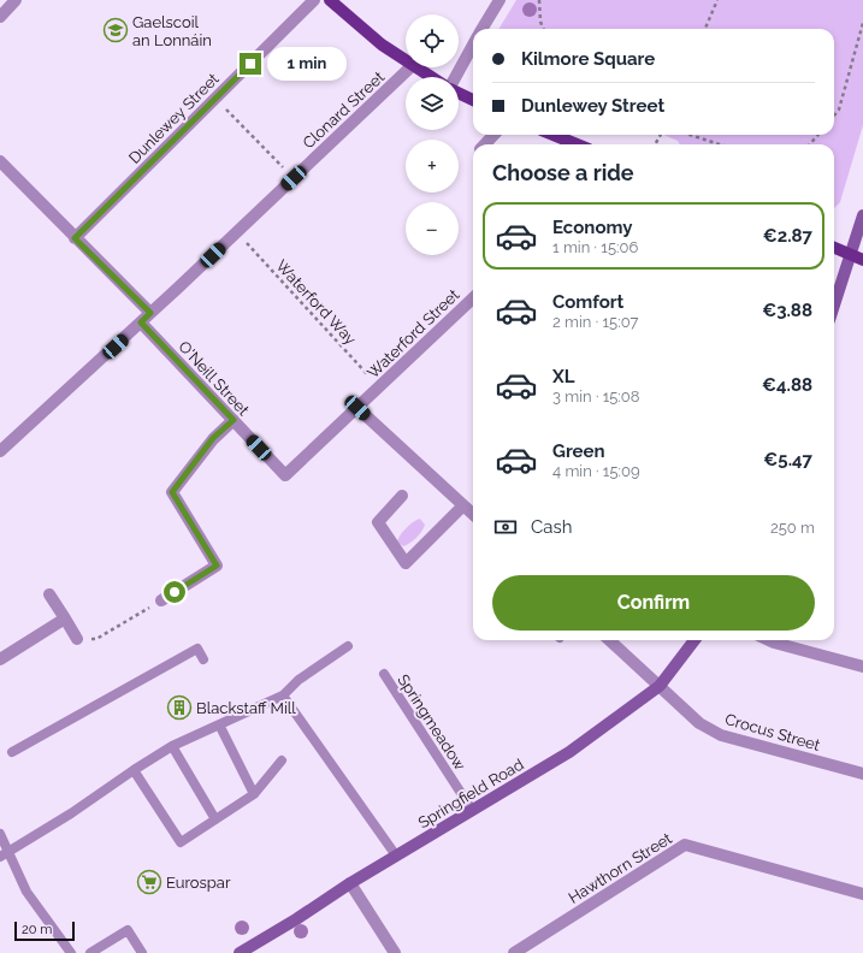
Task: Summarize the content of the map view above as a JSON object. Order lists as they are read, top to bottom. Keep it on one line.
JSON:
{"streets":{"main road":["Springfield Road"],"street":["Clonard Street","Dunlewey Street","Waterford Street","O'Neill Street","Crocus Street","Hawthorn Street"],"lane":["Springmeadow"],"path":["Waterford Way"]},"crossings":[["Clonard Street","Waterford Way"],["Clonard Street","O'Neill Street"],["Waterford Way","Waterford Street"],["Waterford Street","O'Neill Street"],["Springmeadow","Springfield Road"],["Crocus Street","Springfield Road"]],"places":{"school or university":["Gaelscoil an Lonnáin"],"building":["Blackstaff Mill"],"supermarket":["Eurospar"]},"scale_bar":"20 m","page":{"map_buttons":["+","−"],"banner":["Kilmore Square","Dunlewey Street"],"bubble":"1 min","heading":"Choose a ride","list":[{"name":"Economy","note":"1 min · 15:06","value":"€2.87"},{"name":"Comfort","note":"2 min · 15:07","value":"€3.88"},{"name":"XL","note":"3 min · 15:08","value":"€4.88"},{"name":"Green","note":"4 min · 15:09","value":"€5.47"}],"pay":["Cash","250 m"],"buttons":"Confirm","scale":"20 m"}}
